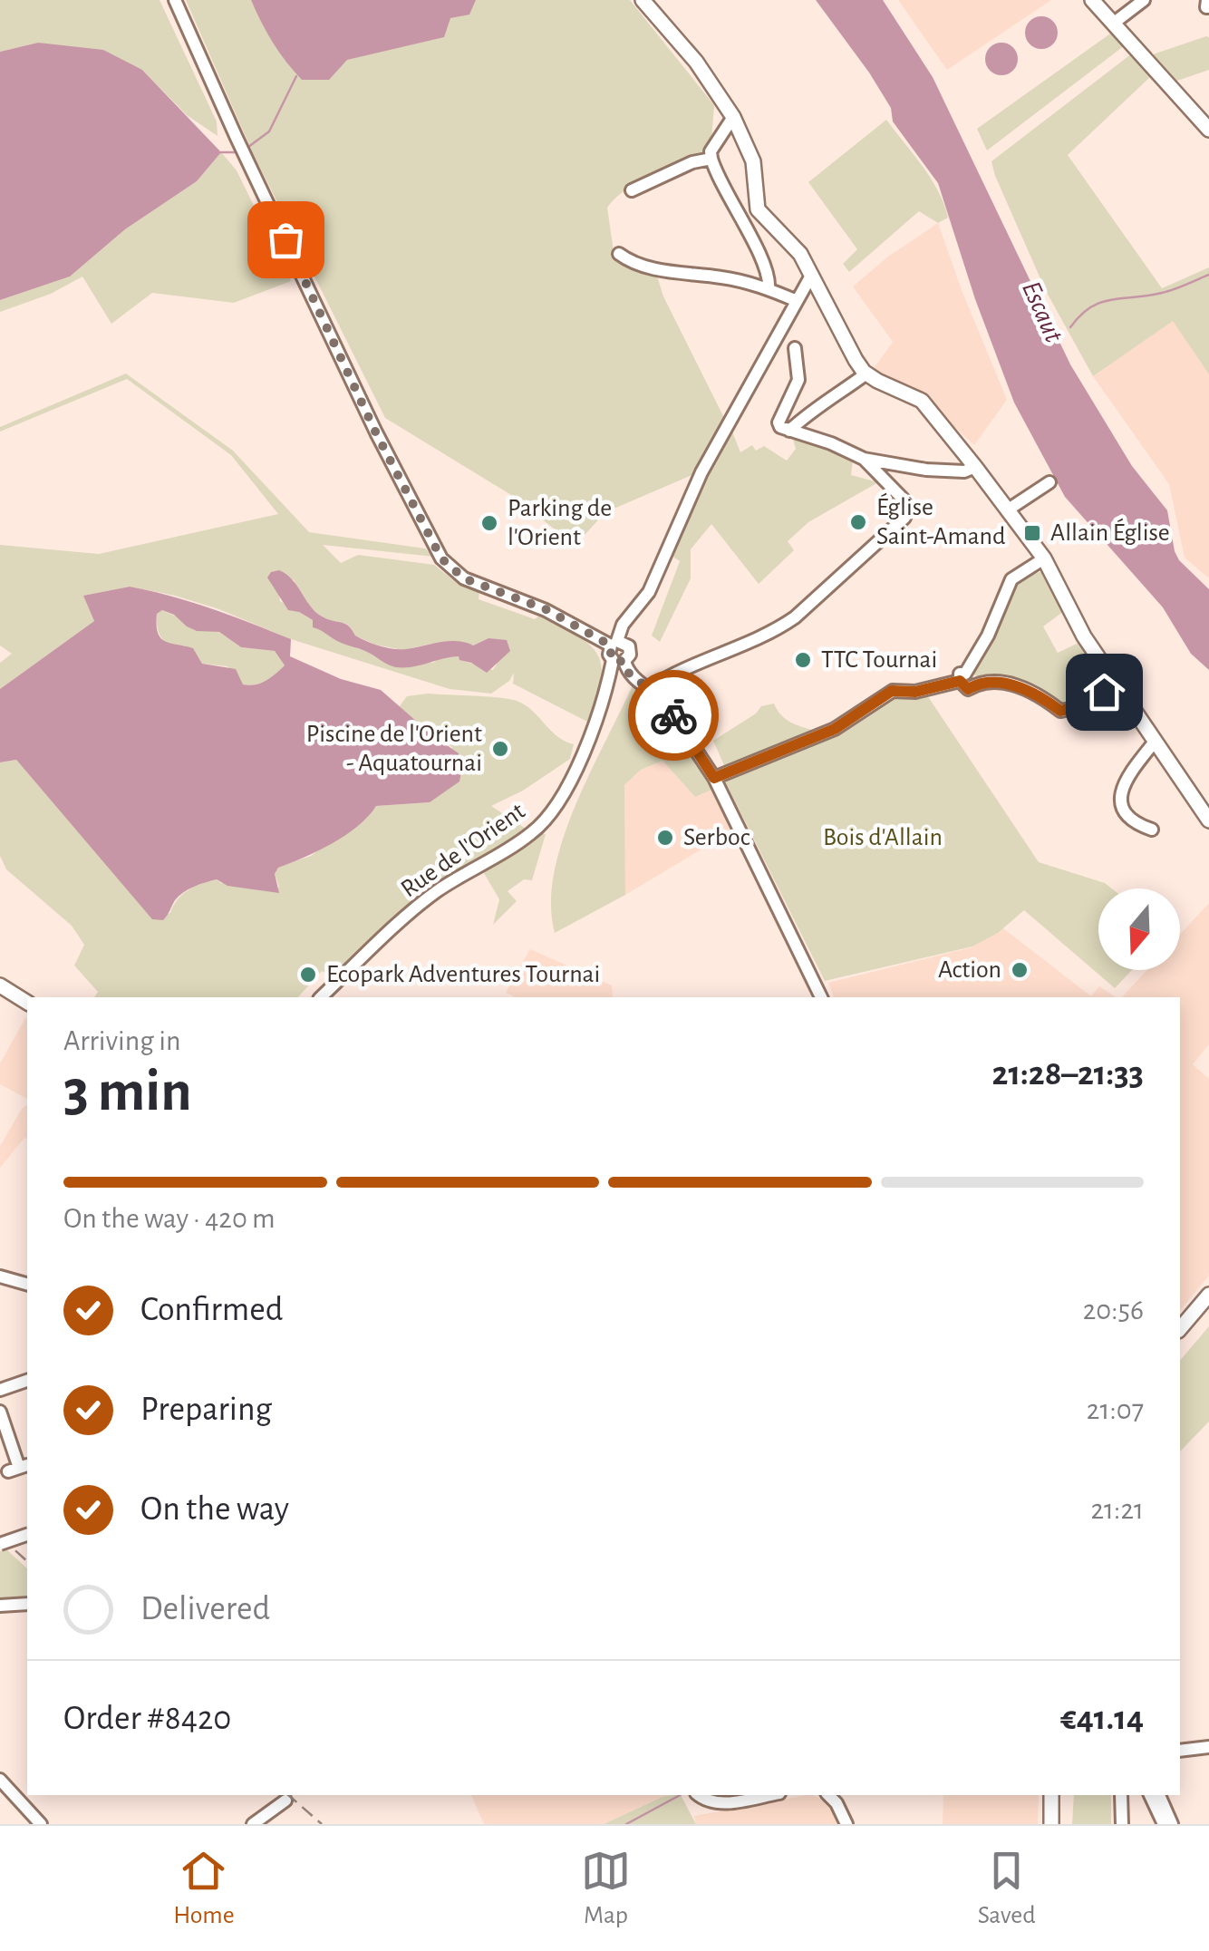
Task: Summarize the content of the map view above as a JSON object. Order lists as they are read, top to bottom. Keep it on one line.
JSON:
{"streets":{"street":["Rue de l'Orient"]},"water":["Escaut"],"parks":["Bois d'Allain"],"places":{"other":["Église Saint-Amand","Parking de l'Orient","TTC Tournai","Piscine de l'Orient - Aquatournai","Serboc","Action","Ecopark Adventures Tournai"],"transit":["Allain Église"]},"north":"bottom","page":{"heading":["3 min","Arriving in","21:28–21:33"],"panel":["Order #8420","€41.14"],"bar":"On the way · 420 m","list":[["Confirmed","20:56"],["Preparing","21:07"],["On the way","21:21"],"Delivered"],"tabs":["Home","Map","Saved"]}}
